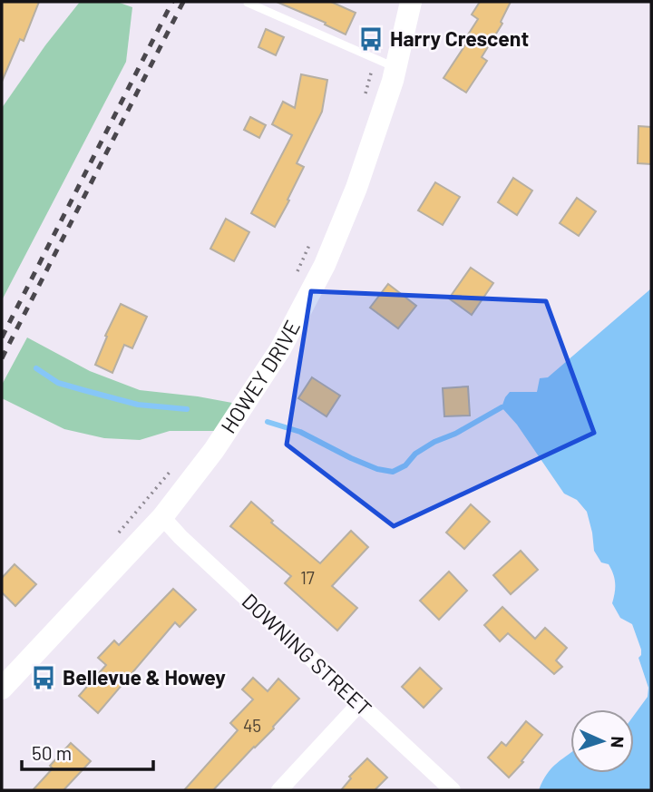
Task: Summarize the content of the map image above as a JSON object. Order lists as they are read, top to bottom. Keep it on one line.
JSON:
{"streets":{"main road":["HOWEY DRIVE"],"street":["DOWNING STREET"]},"crossings":[["HOWEY DRIVE","DOWNING STREET"]],"places":{"bus stop":["Harry Crescent","Bellevue & Howey"]},"house_numbers":["17","45"],"scale_bar":"50 m","north":"right"}
